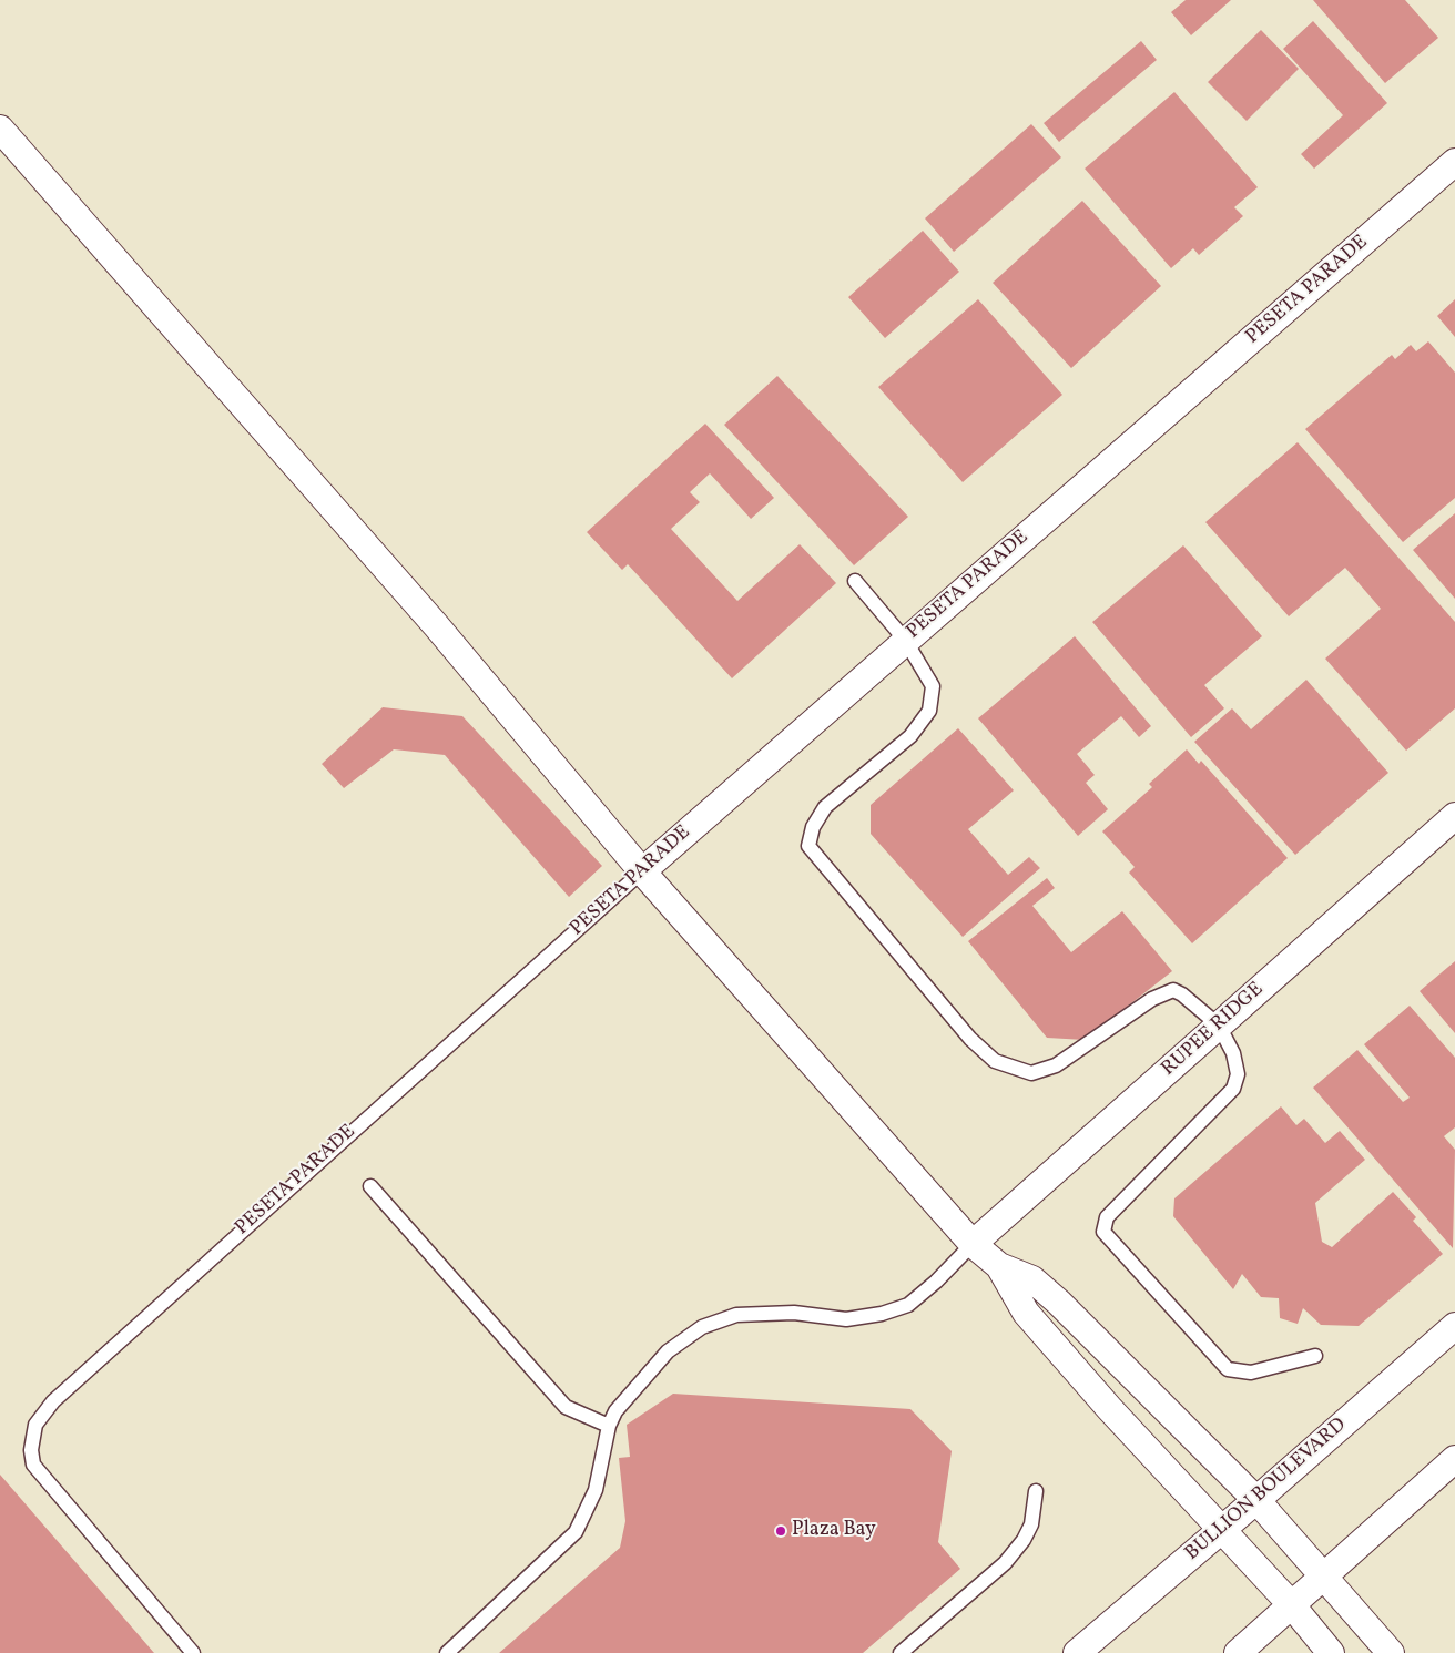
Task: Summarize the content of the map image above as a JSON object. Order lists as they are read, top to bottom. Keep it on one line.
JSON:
{"streets":{"street":["PESETA PARADE","RUPEE RIDGE","BULLION BOULEVARD"]},"places":["Plaza Bay"]}
